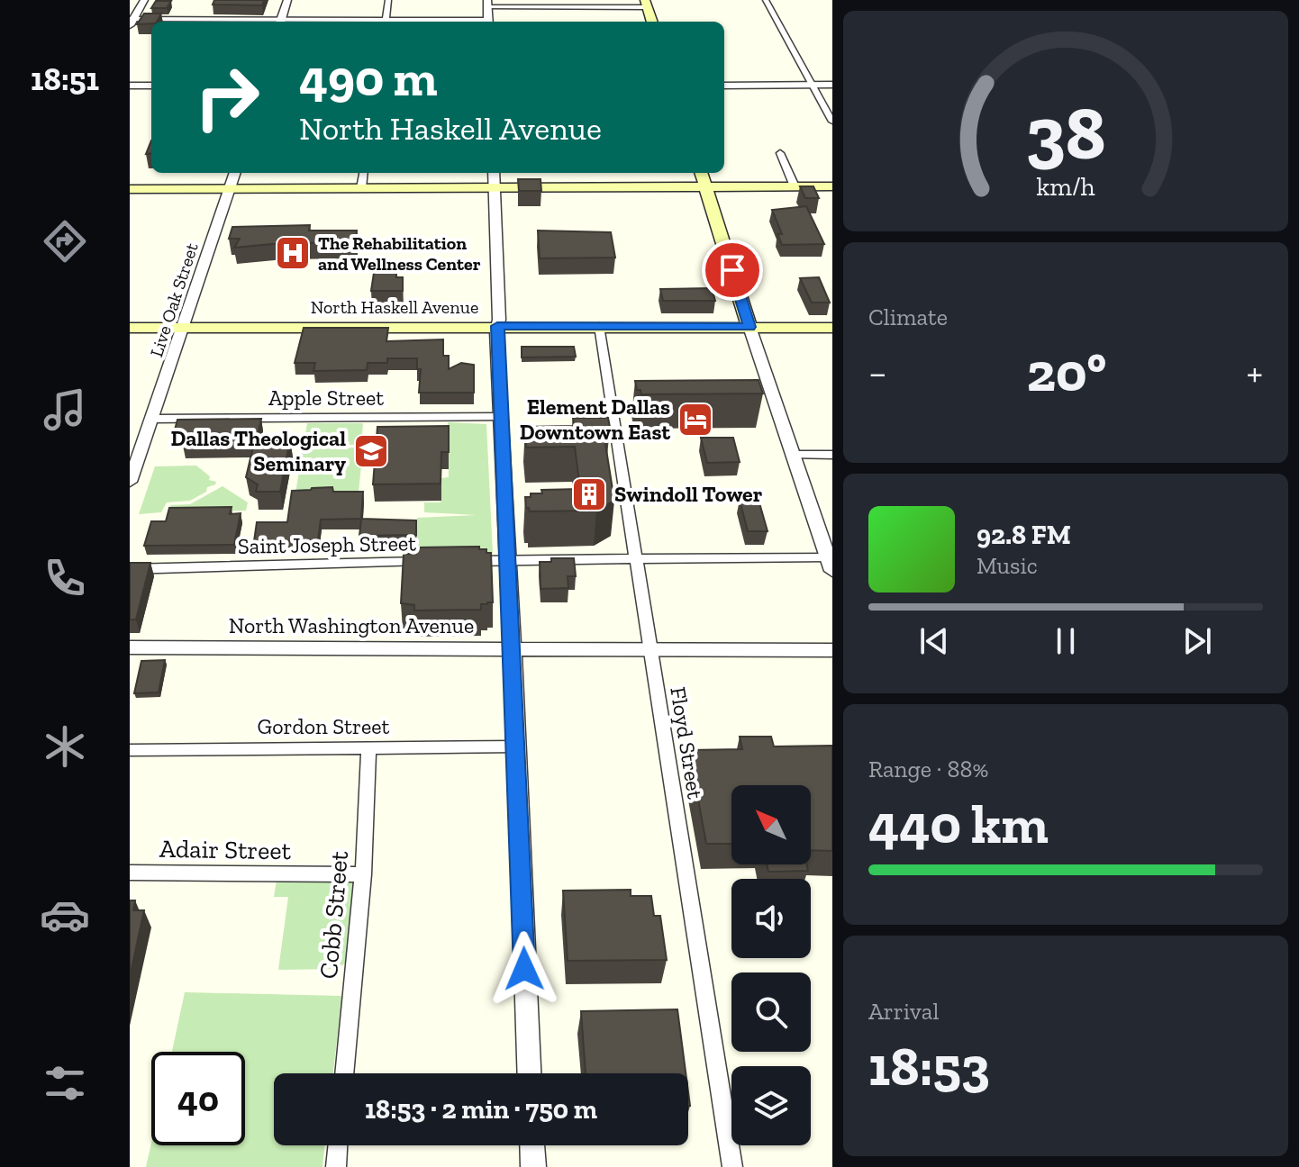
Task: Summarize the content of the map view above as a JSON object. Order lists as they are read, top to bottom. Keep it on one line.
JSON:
{"streets":{"main road":["North Haskell Avenue"],"street":["Live Oak Street","Apple Street","Saint Joseph Street","North Washington Avenue","Gordon Street","Floyd Street","Adair Street","Cobb Street"]},"crossings":[["Live Oak Street","North Haskell Avenue"],["Live Oak Street","Apple Street"],["North Haskell Avenue","Floyd Street"],["North Washington Avenue","Floyd Street"],["Gordon Street","Cobb Street"],["Adair Street","Cobb Street"]],"places":{"hospital":["The Rehabilitation and Wellness Center"],"hotel":["Element Dallas Downtown East"],"school or university":["Dallas Theological Seminary"],"building":["Swindoll Tower"]},"north":"top left","page":{"tabs":"18:51","turn":["490 m","North Haskell Avenue"],"tile":["Climate",["Range · 88%","440 km"],["Arrival","18:53"]],"heat":["−","20°","+"],"song":["92.8 FM","Music"],"limit":"40","trip":"18:53 · 2 min · 750 m","gauge":["38","km/h"]}}
